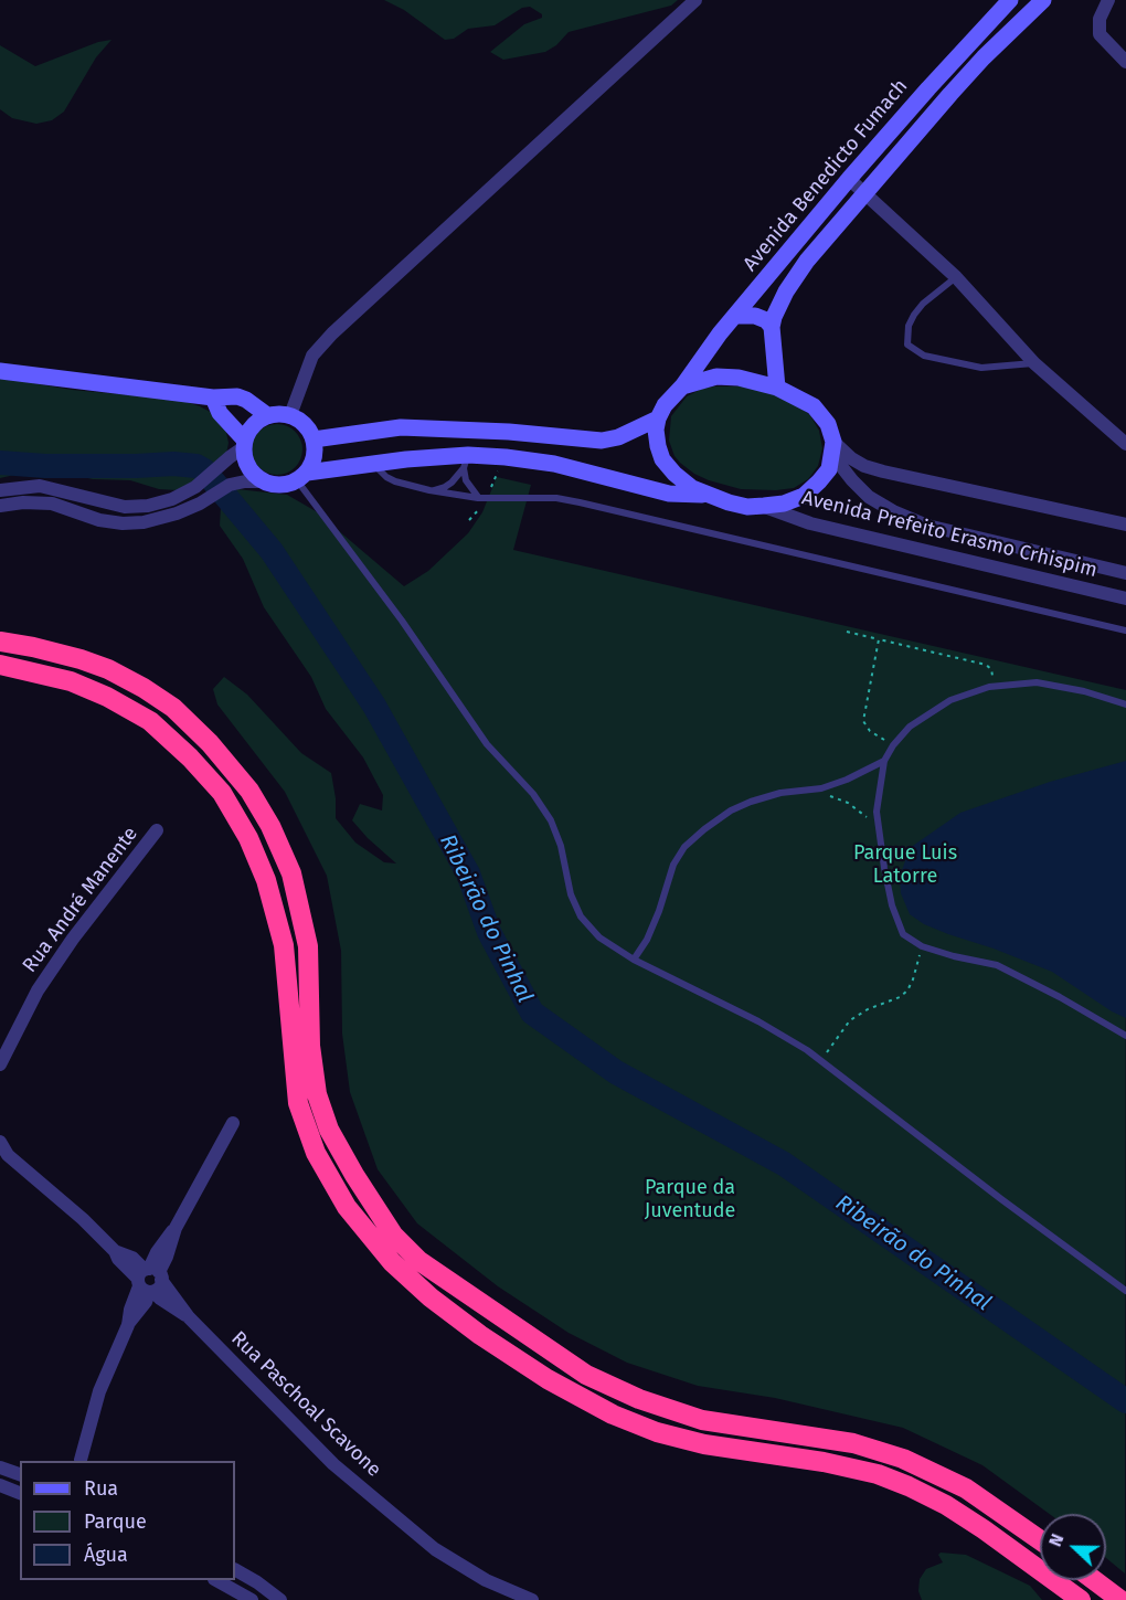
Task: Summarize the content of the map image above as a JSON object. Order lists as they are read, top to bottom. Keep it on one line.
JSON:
{"streets":{"main road":["Avenida Benedicto Fumach"],"street":["Avenida Prefeito Erasmo Crhispim","Rua André Manente","Rua Paschoal Scavone"]},"crossings":[["Avenida Benedicto Fumach","Avenida Prefeito Erasmo Crhispim"]],"water":["Ribeirão do Pinhal"],"parks":["Parque Luis Latorre","Parque da Juventude"],"legend":["Rua","Parque","Água"],"north":"left"}
